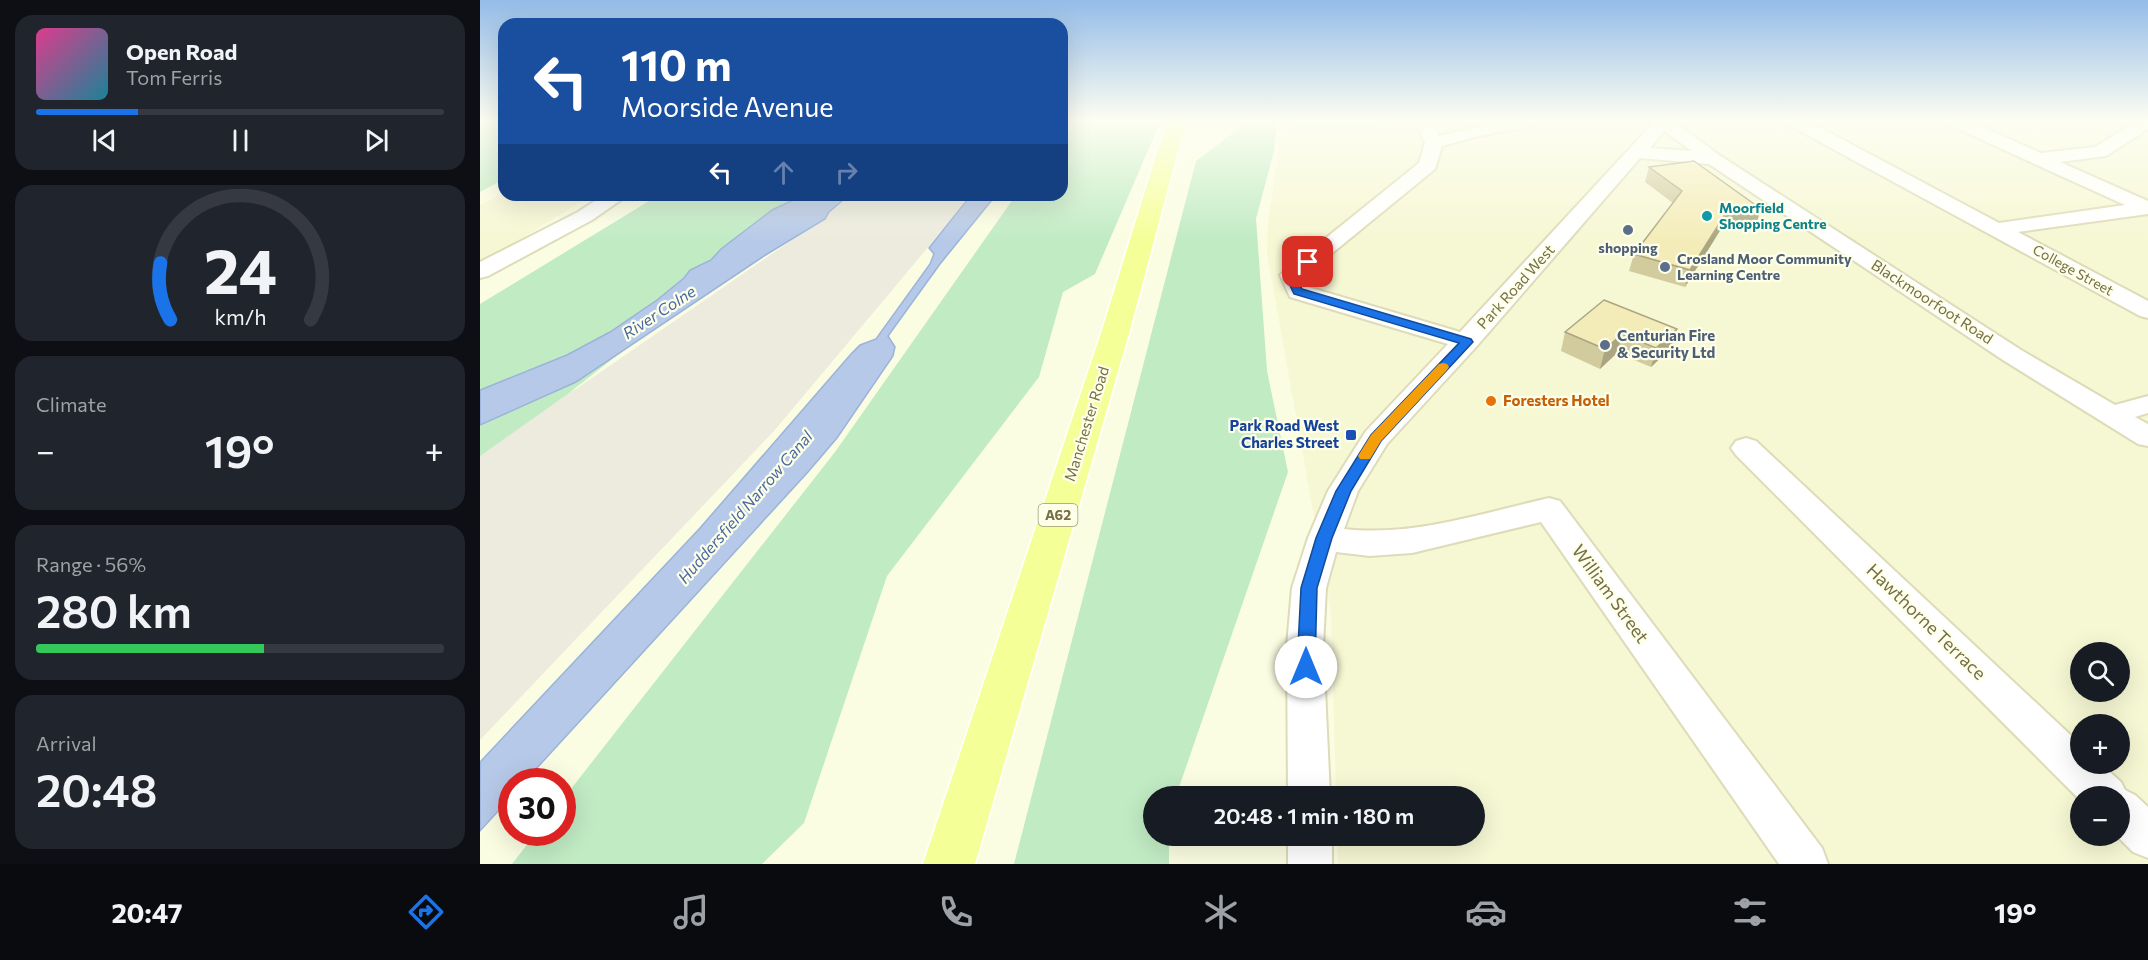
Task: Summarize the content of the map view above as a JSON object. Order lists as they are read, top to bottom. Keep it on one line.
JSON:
{"streets":{"main road":["Manchester Road","A62"],"street":["College Street","Park Road West","Blackmoorfoot Road","William Street","Hawthorne Terrace"]},"crossings":[["Park Road West","William Street"]],"water":["River Colne","Huddersfield Narrow Canal"],"places":{"other":["Moorfield Shopping Centre","shopping","Crosland Moor Community Learning Centre","Centurian Fire & Security Ltd","Foresters Hotel"],"transit":["Park Road West Charles Street"]},"page":{"turn":["110 m","Moorside Avenue"],"song":["Open Road","Tom Ferris"],"tile":["Climate",["Range · 56%","280 km"],["Arrival","20:48"]],"heat":["−","19°","+"],"map_buttons":["+","−"],"limit":"30","trip":"20:48 · 1 min · 180 m","tabs":["20:47","19°"],"gauge":["24","km/h"]}}
